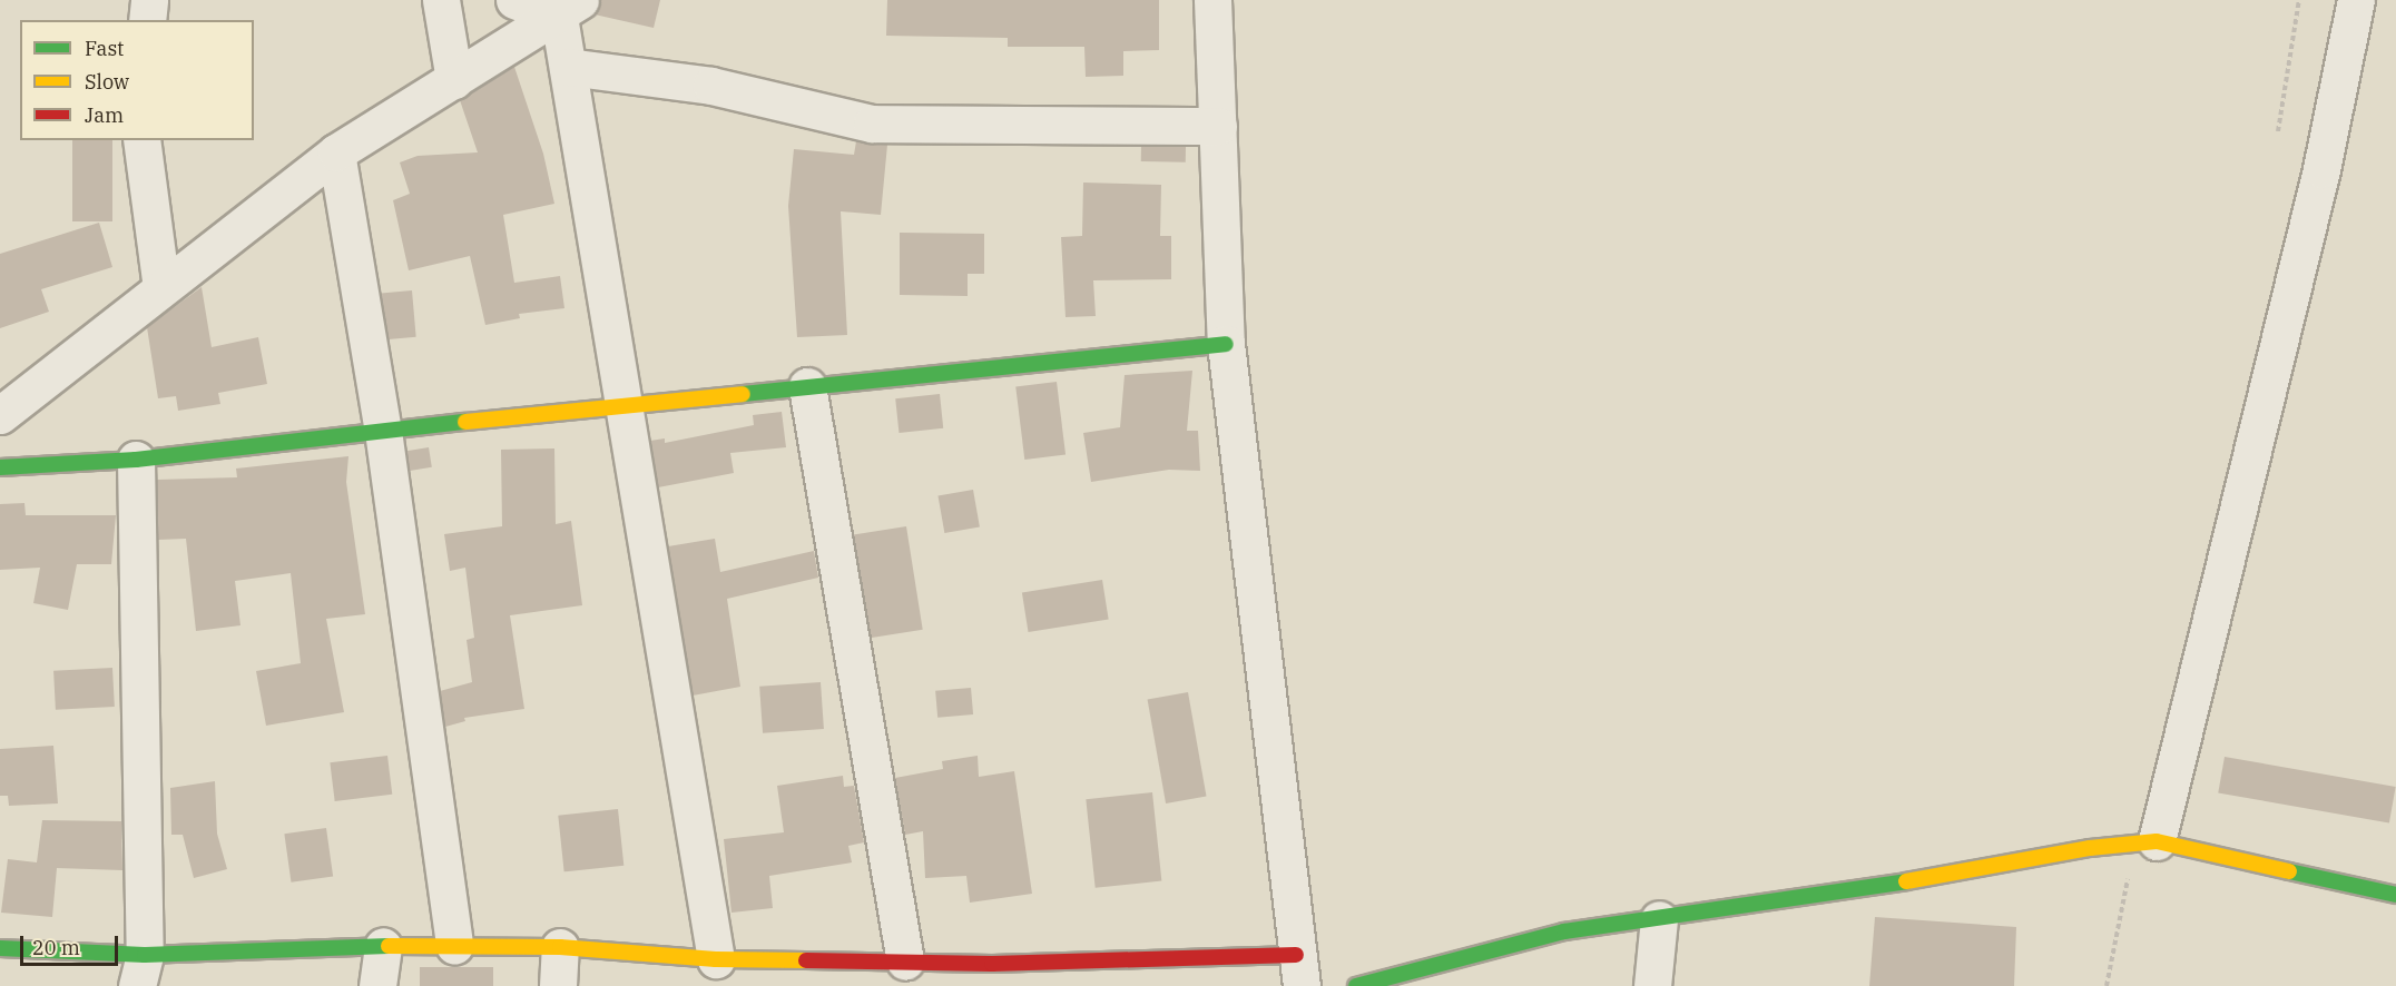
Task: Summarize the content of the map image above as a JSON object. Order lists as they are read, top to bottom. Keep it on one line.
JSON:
{"legend":["Fast","Slow","Jam"],"scale_bar":"20 m"}
